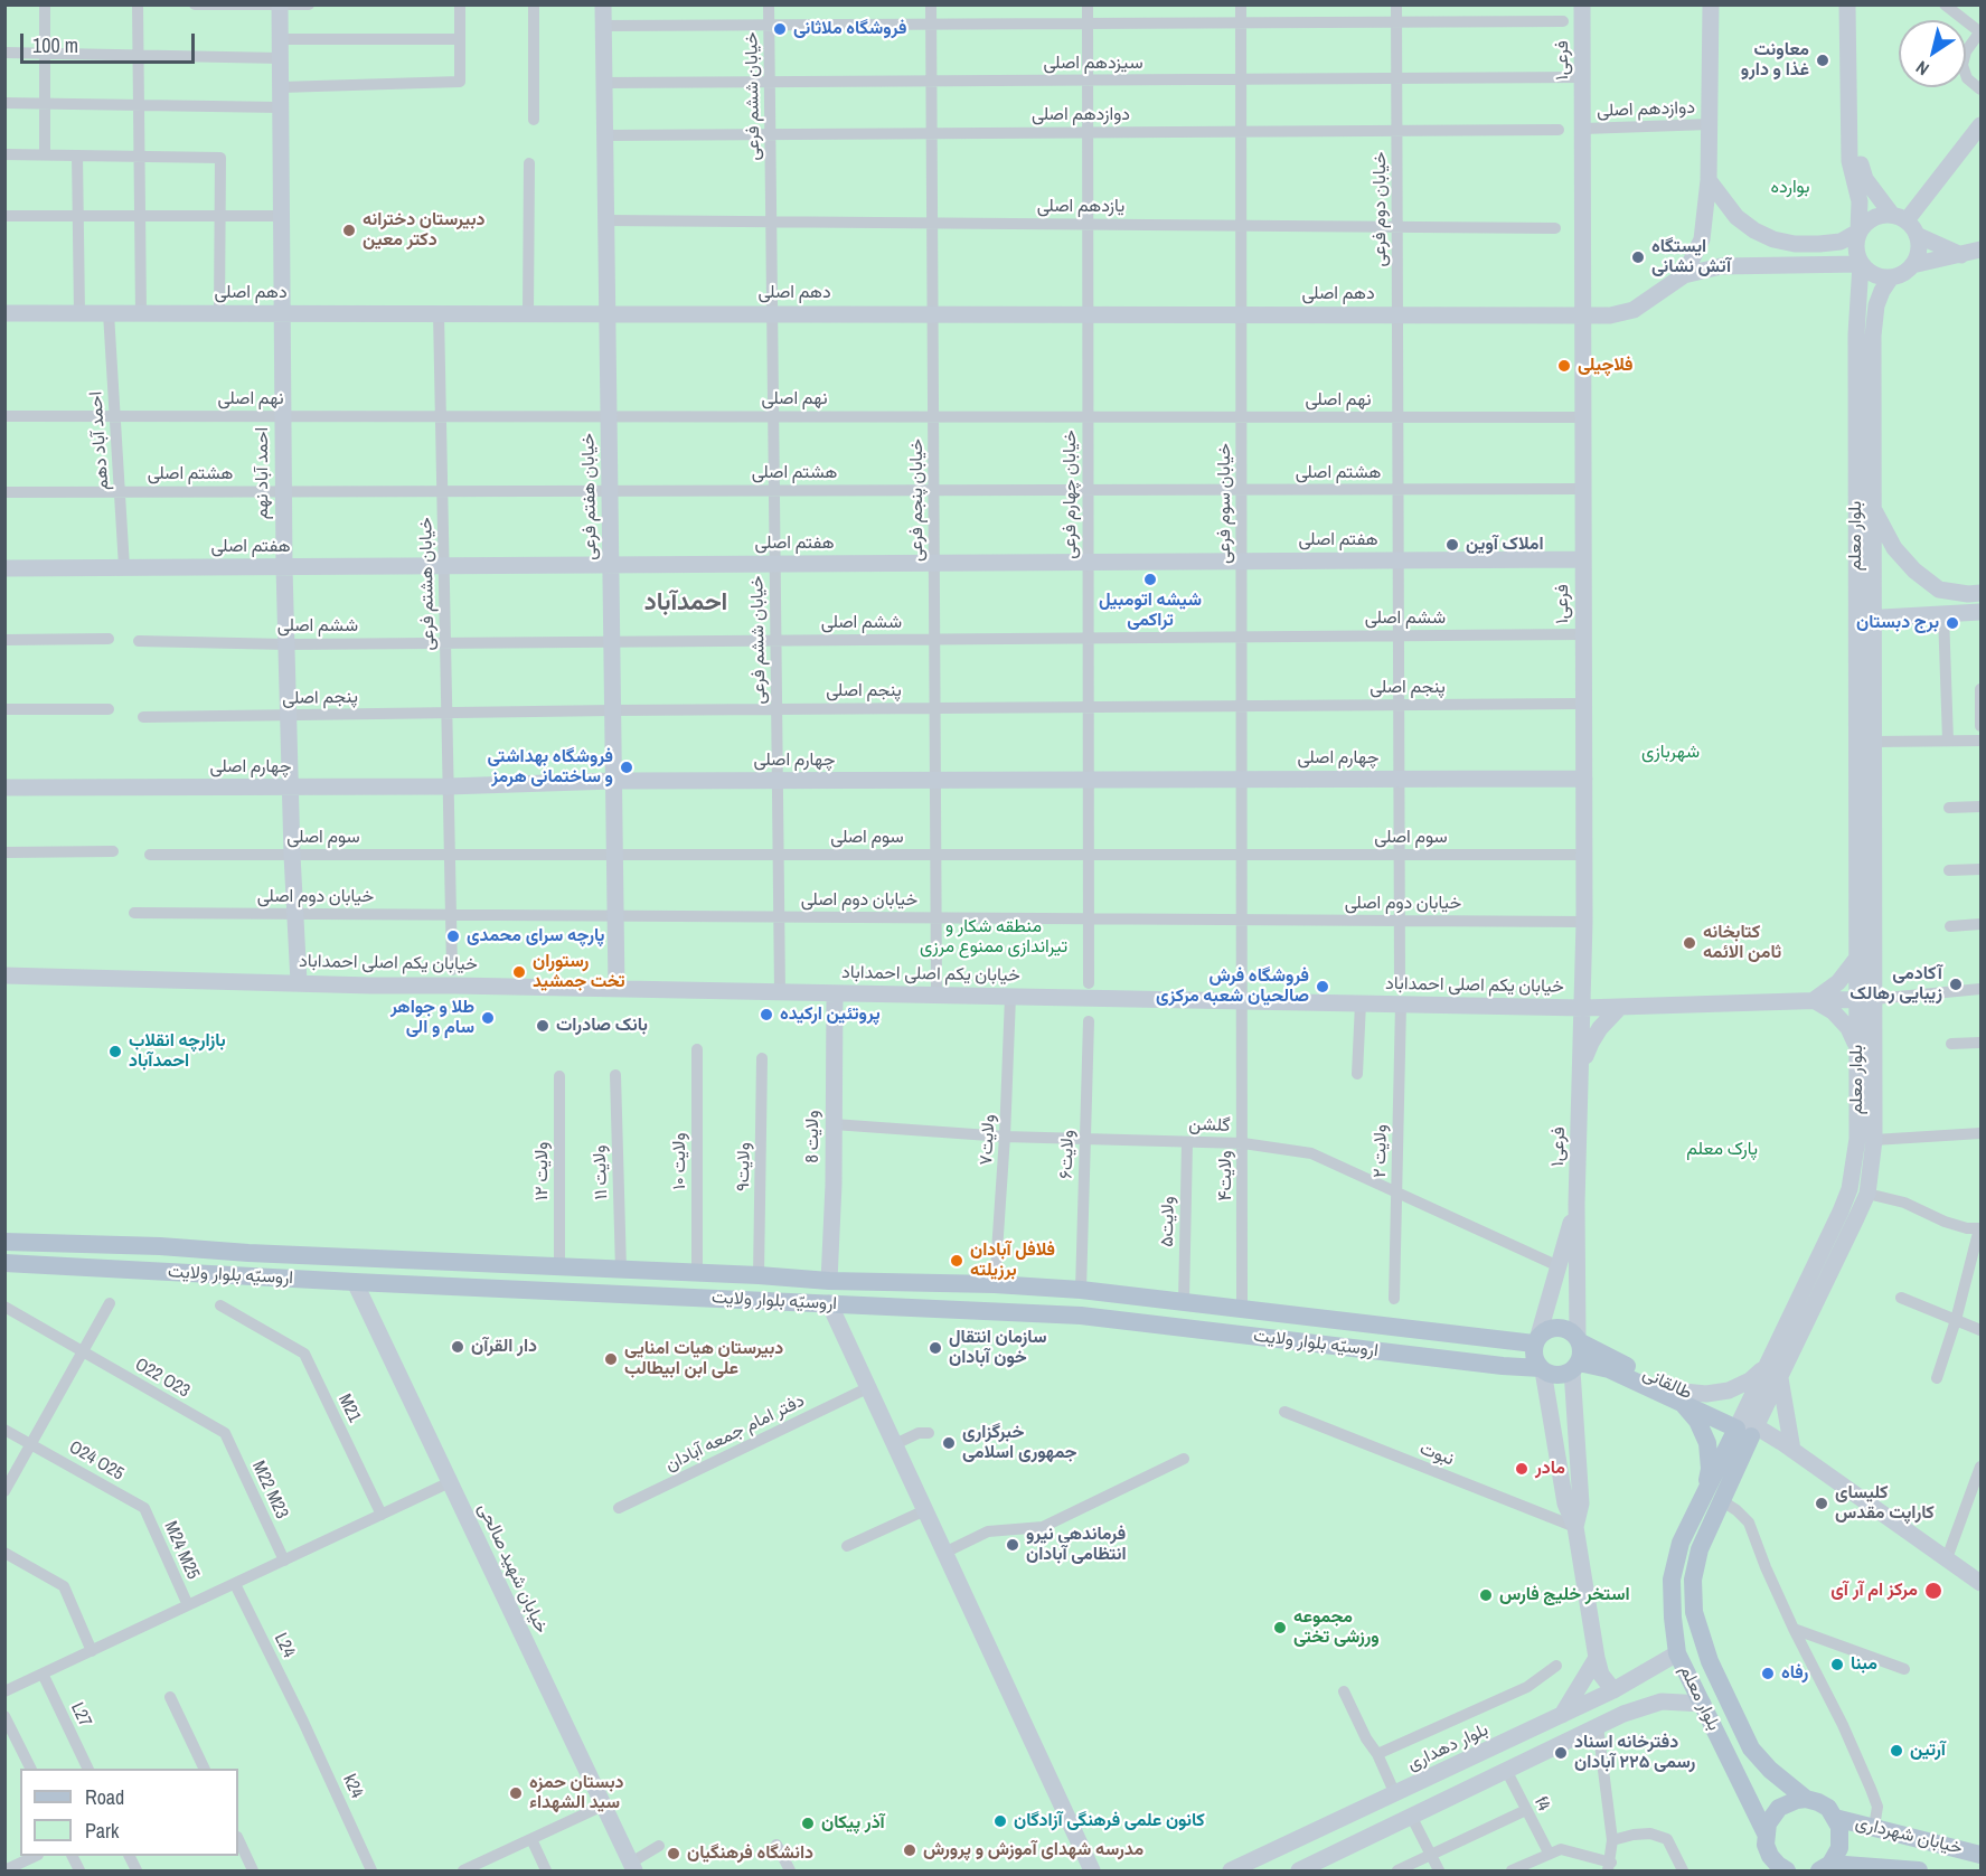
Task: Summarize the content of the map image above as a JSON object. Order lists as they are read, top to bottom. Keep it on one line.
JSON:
{"streets":{"main road":["بلوار معلم","اروسیّه بلوار ولایت","طالقانی","خیابان شهرداری"],"street":["فرعی۱","سیزدهم اصلی","خیابان ششم فرعی","دوازدهم اصلی","یازدهم اصلی","خیابان دوم فرعی","دهم اصلی","نهم اصلی","احمد آباد دهم","احمد آباد نهم","هشتم اصلی","خیابان چهارم فرعی","خیابان هفتم فرعی","خیابان پنجم فرعی","خیابان سوم فرعی","هفتم اصلی","خیابان هشتم فرعی","ششم اصلی","پنجم اصلی","چهارم اصلی","سوم اصلی","خیابان دوم اصلی","خیابان یکم اصلی احمداباد","گلشن","ولایت 8","ولایت۷","ولایت ۲","ولایت۶","ولایت ۱۰","ولایت۹","ولایت ۱۲","ولایت ۱۱","ولایت۴","ولایت۵","O22 O23","M21","دفتر امام جمعه آبادان","نبوت","O24 O25","M22 M23","M24 M25","خیابان شهید صالحی","L24","L27","بلوار دهداری","k24","f4"]},"crossings":[["فرعی۱","سیزدهم اصلی"],["فرعی۱","دوازدهم اصلی"],["فرعی۱","دهم اصلی"],["فرعی۱","نهم اصلی"],["فرعی۱","هشتم اصلی"],["فرعی۱","هفتم اصلی"],["فرعی۱","ششم اصلی"],["فرعی۱","پنجم اصلی"],["فرعی۱","چهارم اصلی"],["فرعی۱","سوم اصلی"],["فرعی۱","خیابان دوم اصلی"],["فرعی۱","خیابان یکم اصلی احمداباد"],["سیزدهم اصلی","خیابان ششم فرعی"],["سیزدهم اصلی","خیابان دوم فرعی"],["سیزدهم اصلی","خیابان چهارم فرعی"],["سیزدهم اصلی","خیابان هفتم فرعی"],["سیزدهم اصلی","خیابان پنجم فرعی"],["سیزدهم اصلی","خیابان سوم فرعی"],["خیابان ششم فرعی","دوازدهم اصلی"],["خیابان ششم فرعی","یازدهم اصلی"],["خیابان ششم فرعی","دهم اصلی"],["خیابان ششم فرعی","نهم اصلی"],["خیابان ششم فرعی","هشتم اصلی"],["خیابان ششم فرعی","هفتم اصلی"],["خیابان ششم فرعی","ششم اصلی"],["خیابان ششم فرعی","پنجم اصلی"],["خیابان ششم فرعی","چهارم اصلی"],["خیابان ششم فرعی","سوم اصلی"],["خیابان ششم فرعی","خیابان دوم اصلی"],["خیابان ششم فرعی","خیابان یکم اصلی احمداباد"],["دوازدهم اصلی","خیابان دوم فرعی"],["دوازدهم اصلی","خیابان چهارم فرعی"],["دوازدهم اصلی","خیابان هفتم فرعی"],["دوازدهم اصلی","خیابان پنجم فرعی"],["دوازدهم اصلی","خیابان سوم فرعی"],["یازدهم اصلی","خیابان دوم فرعی"],["یازدهم اصلی","خیابان چهارم فرعی"],["یازدهم اصلی","خیابان هفتم فرعی"],["یازدهم اصلی","خیابان پنجم فرعی"],["یازدهم اصلی","خیابان سوم فرعی"],["خیابان دوم فرعی","دهم اصلی"],["خیابان دوم فرعی","نهم اصلی"],["خیابان دوم فرعی","هشتم اصلی"],["خیابان دوم فرعی","هفتم اصلی"],["خیابان دوم فرعی","ششم اصلی"],["خیابان دوم فرعی","پنجم اصلی"],["خیابان دوم فرعی","چهارم اصلی"],["خیابان دوم فرعی","سوم اصلی"],["خیابان دوم فرعی","خیابان دوم اصلی"],["دهم اصلی","احمد آباد دهم"],["دهم اصلی","احمد آباد نهم"],["دهم اصلی","خیابان چهارم فرعی"],["دهم اصلی","خیابان هفتم فرعی"],["دهم اصلی","خیابان پنجم فرعی"],["دهم اصلی","خیابان سوم فرعی"],["دهم اصلی","خیابان هشتم فرعی"],["نهم اصلی","احمد آباد دهم"],["نهم اصلی","احمد آباد نهم"],["نهم اصلی","خیابان چهارم فرعی"],["نهم اصلی","خیابان هفتم فرعی"],["نهم اصلی","خیابان پنجم فرعی"],["نهم اصلی","خیابان سوم فرعی"],["نهم اصلی","خیابان هشتم فرعی"],["احمد آباد دهم","هشتم اصلی"],["احمد آباد دهم","هفتم اصلی"],["احمد آباد نهم","هشتم اصلی"],["احمد آباد نهم","هفتم اصلی"],["احمد آباد نهم","ششم اصلی"],["احمد آباد نهم","پنجم اصلی"],["احمد آباد نهم","چهارم اصلی"],["احمد آباد نهم","سوم اصلی"],["احمد آباد نهم","خیابان دوم اصلی"],["احمد آباد نهم","خیابان یکم اصلی احمداباد"],["هشتم اصلی","خیابان چهارم فرعی"],["هشتم اصلی","خیابان هفتم فرعی"],["هشتم اصلی","خیابان پنجم فرعی"],["هشتم اصلی","خیابان سوم فرعی"],["هشتم اصلی","خیابان هشتم فرعی"],["خیابان چهارم فرعی","هفتم اصلی"],["خیابان چهارم فرعی","ششم اصلی"],["خیابان چهارم فرعی","پنجم اصلی"],["خیابان چهارم فرعی","چهارم اصلی"],["خیابان چهارم فرعی","سوم اصلی"],["خیابان چهارم فرعی","خیابان دوم اصلی"],["خیابان هفتم فرعی","هفتم اصلی"],["خیابان هفتم فرعی","ششم اصلی"],["خیابان هفتم فرعی","پنجم اصلی"],["خیابان هفتم فرعی","چهارم اصلی"],["خیابان هفتم فرعی","سوم اصلی"],["خیابان هفتم فرعی","خیابان دوم اصلی"],["خیابان هفتم فرعی","خیابان یکم اصلی احمداباد"],["خیابان پنجم فرعی","هفتم اصلی"],["خیابان پنجم فرعی","ششم اصلی"],["خیابان پنجم فرعی","پنجم اصلی"],["خیابان پنجم فرعی","چهارم اصلی"],["خیابان پنجم فرعی","سوم اصلی"],["خیابان پنجم فرعی","خیابان دوم اصلی"],["خیابان پنجم فرعی","خیابان یکم اصلی احمداباد"],["خیابان سوم فرعی","هفتم اصلی"],["خیابان سوم فرعی","ششم اصلی"],["خیابان سوم فرعی","پنجم اصلی"],["خیابان سوم فرعی","چهارم اصلی"],["خیابان سوم فرعی","سوم اصلی"],["خیابان سوم فرعی","خیابان دوم اصلی"],["خیابان سوم فرعی","خیابان یکم اصلی احمداباد"],["خیابان سوم فرعی","ولایت۴"],["بلوار معلم","خیابان یکم اصلی احمداباد"],["بلوار معلم","طالقانی"],["بلوار معلم","بلوار دهداری"],["بلوار معلم","خیابان شهرداری"],["هفتم اصلی","خیابان هشتم فرعی"],["خیابان هشتم فرعی","ششم اصلی"],["خیابان هشتم فرعی","پنجم اصلی"],["خیابان هشتم فرعی","چهارم اصلی"],["خیابان هشتم فرعی","سوم اصلی"],["خیابان هشتم فرعی","خیابان دوم اصلی"],["خیابان یکم اصلی احمداباد","ولایت 8"],["خیابان یکم اصلی احمداباد","ولایت۷"],["خیابان یکم اصلی احمداباد","ولایت ۲"],["خیابان یکم اصلی احمداباد","ولایت۴"],["گلشن","ولایت 8"],["گلشن","ولایت۷"],["گلشن","ولایت ۲"],["گلشن","ولایت۶"],["گلشن","ولایت۴"],["گلشن","ولایت۵"],["ولایت 8","اروسیّه بلوار ولایت"],["ولایت۷","اروسیّه بلوار ولایت"],["ولایت۶","اروسیّه بلوار ولایت"],["ولایت ۱۰","اروسیّه بلوار ولایت"],["ولایت۹","اروسیّه بلوار ولایت"],["ولایت ۱۲","اروسیّه بلوار ولایت"],["ولایت ۱۱","اروسیّه بلوار ولایت"],["ولایت۴","اروسیّه بلوار ولایت"],["ولایت۵","اروسیّه بلوار ولایت"],["اروسیّه بلوار ولایت","طالقانی"],["اروسیّه بلوار ولایت","خیابان شهید صالحی"],["O22 O23","M22 M23"],["O24 O25","M24 M25"],["L24","k24"]],"districts":["احمدآباد"],"parks":["بوارده","شهربازی","منطقه شکار و تیراندازی ممنوع مرزی","پارک معلم"],"places":["فروشگاه ملاثانی","معاونت غذا و دارو","دبیرستان دخترانه دکتر معین","ایستگاه آتش نشانی","فلاچیلی","املاک آوین","شیشه اتومبیل تراکمی","برج دبستان","فروشگاه بهداشتی و ساختمانی هرمز","پارچه سرای محمدی","کتابخانه ثامن الائمه","رستوران تخت جمشید","آکادمی زیبایی رهالک","فروشگاه فرش صالحیان شعبه مرکزی","پروتئین ارکیده","طلا و جواهر سام و الی","بانک صادرات","بازارچه انقلاب احمدآباد","فلافل آبادان برزیلته","دار القرآن","سازمان انتقال خون آبادان","دبیرستان هیات امنایی علی ابن ابیطالب","خبرگزاری جمهوری اسلامی","مادر","کلیسای کاراپت مقدس","فرماندهی نیرو انتظامی آبادان","مرکز ام آر آی","استخر خلیج فارس","مجموعه ورزشی تختی","مبنا","رفاه","آرتین","دفترخانه اسناد رسمی ۲۲۵ آبادان","دبستان حمزه سید الشهداء","کانون علمی فرهنگی آزادگان","آذر پیکان","مدرسه شهدای آموزش و پرورش","دانشگاه فرهنگیان"],"legend":["Road","Park"],"scale_bar":"100 m","north":"bottom left"}
